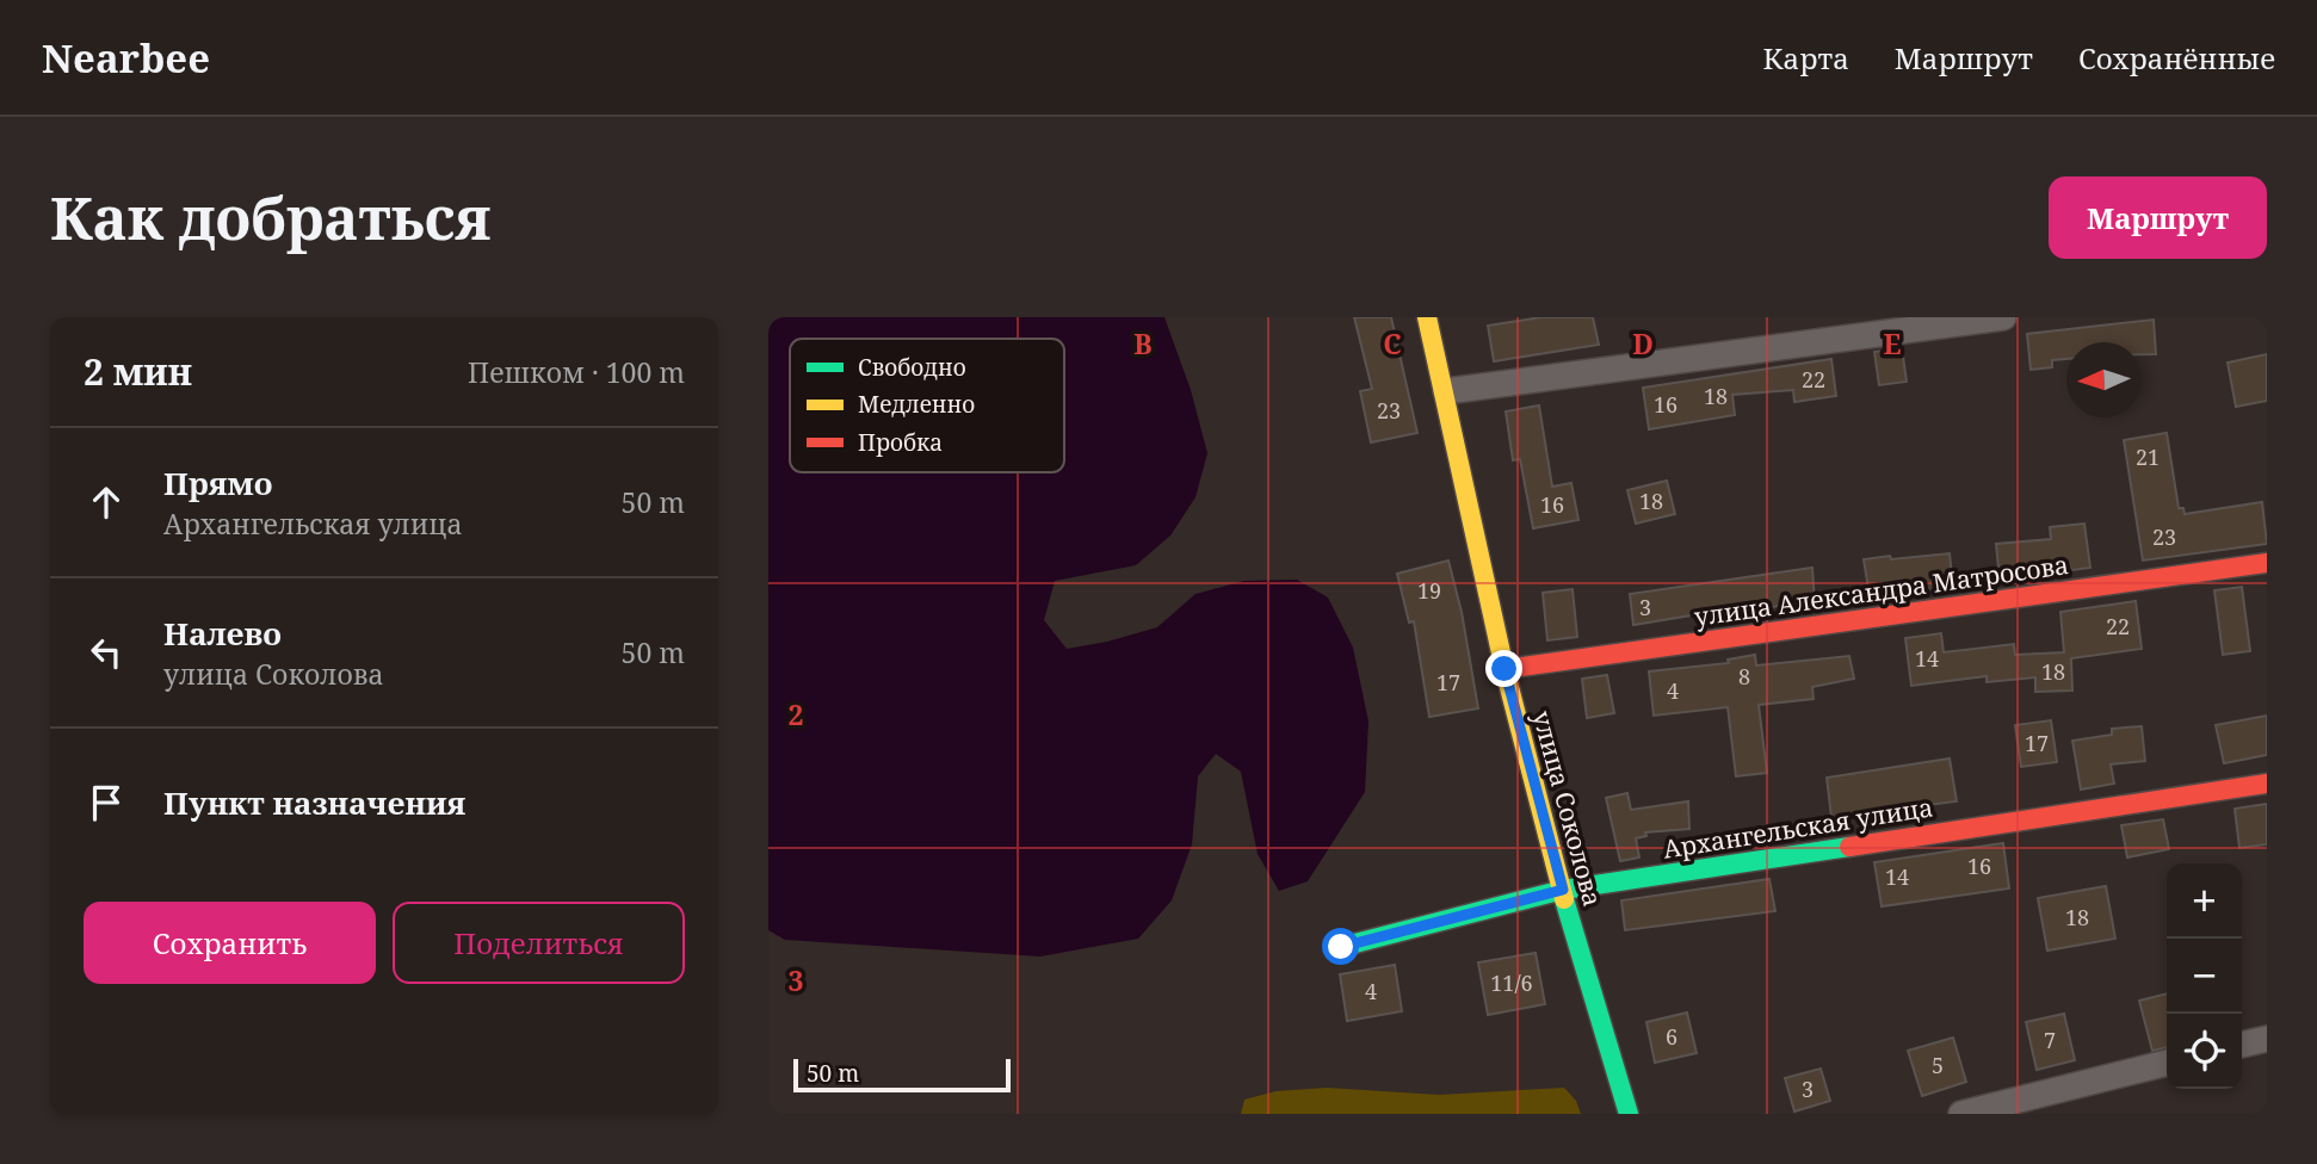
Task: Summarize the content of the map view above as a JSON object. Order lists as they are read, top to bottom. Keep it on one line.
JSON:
{"streets":{"street":["улица Александра Матросова","улица Соколова","Архангельская улица"]},"crossings":[["улица Александра Матросова","улица Соколова"],["улица Соколова","Архангельская улица"]],"house_numbers":["22","18","16","23","21","18","16","23","19","3","22","14","18","8","17","4","17","16","14","18","11/6","4","6","7","5","3"],"legend":["Свободно","Медленно","Пробка"],"scale_bar":"50 m","north":"left","page":{"header":"Nearbee","nav":["Карта","Маршрут","Сохранённые"],"buttons":["Маршрут",["Сохранить","Поделиться"]],"title":"Как добраться","heading":["2 мин","Пешком · 100 m"],"list":[["Прямо","Архангельская улица","50 m"],["Налево","улица Соколова","50 m"],"Пункт назначения"],"map_buttons":["+","−"],"scale":"50 m"},"grid":{"columns":["B","C","D","E"],"rows":["2","3"]}}
